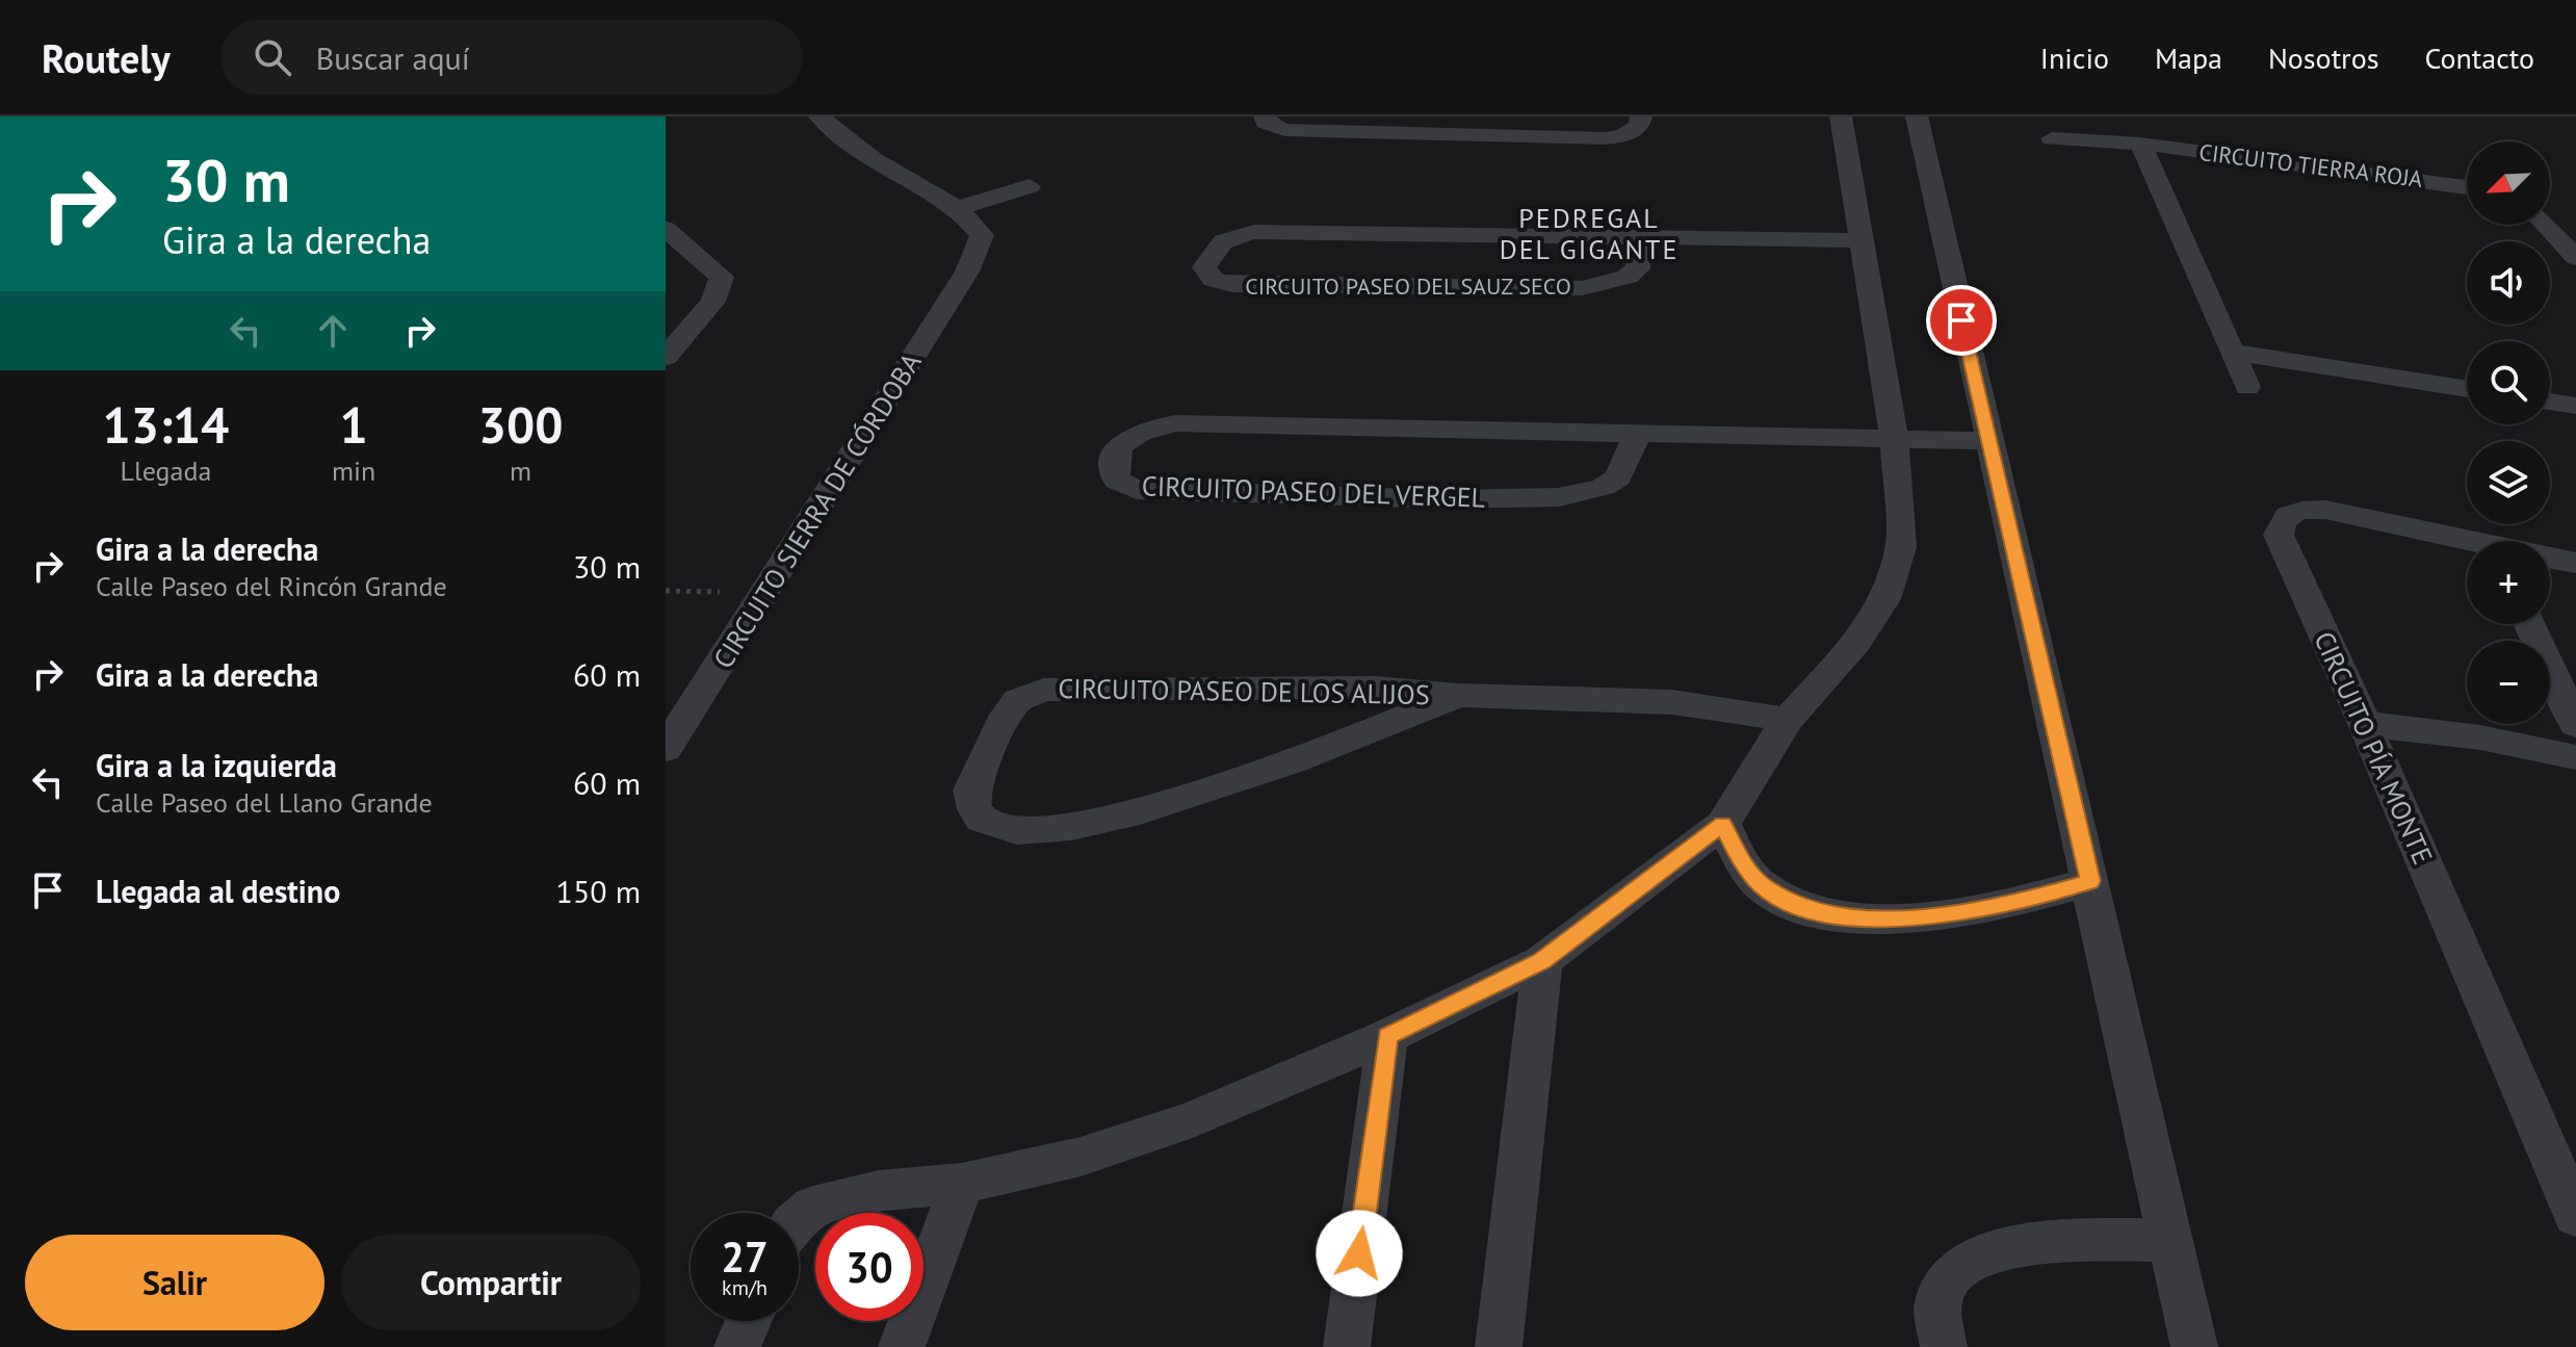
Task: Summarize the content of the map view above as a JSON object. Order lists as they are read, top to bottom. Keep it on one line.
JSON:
{"streets":{"street":["CIRCUITO TIERRA ROJA","CIRCUITO PASEO DEL SAUZ SECO","CIRCUITO PASEO DEL VERGEL","CIRCUITO SIERRA DE CÓRDOBA","CIRCUITO PASEO DE LOS ALIJOS","CIRCUITO PÍA MONTE"]},"districts":["PEDREGAL DEL GIGANTE"],"north":"bottom left","page":{"header":"Routely","search":"Buscar aquí","nav":["Inicio","Mapa","Nosotros","Contacto"],"turn":["30 m","Gira a la derecha"],"map_buttons":["+","−"],"eta":["13:14","Llegada","1","min","300","m"],"list":[{"name":"Gira a la derecha","note":"Calle Paseo del Rincón Grande","value":"30 m"},{"name":"Gira a la derecha","value":"60 m"},{"name":"Gira a la izquierda","note":"Calle Paseo del Llano Grande","value":"60 m"},{"name":"Llegada al destino","value":"150 m"}],"speed":"27 km/h","limit":"30","buttons":["Salir","Compartir"]}}
